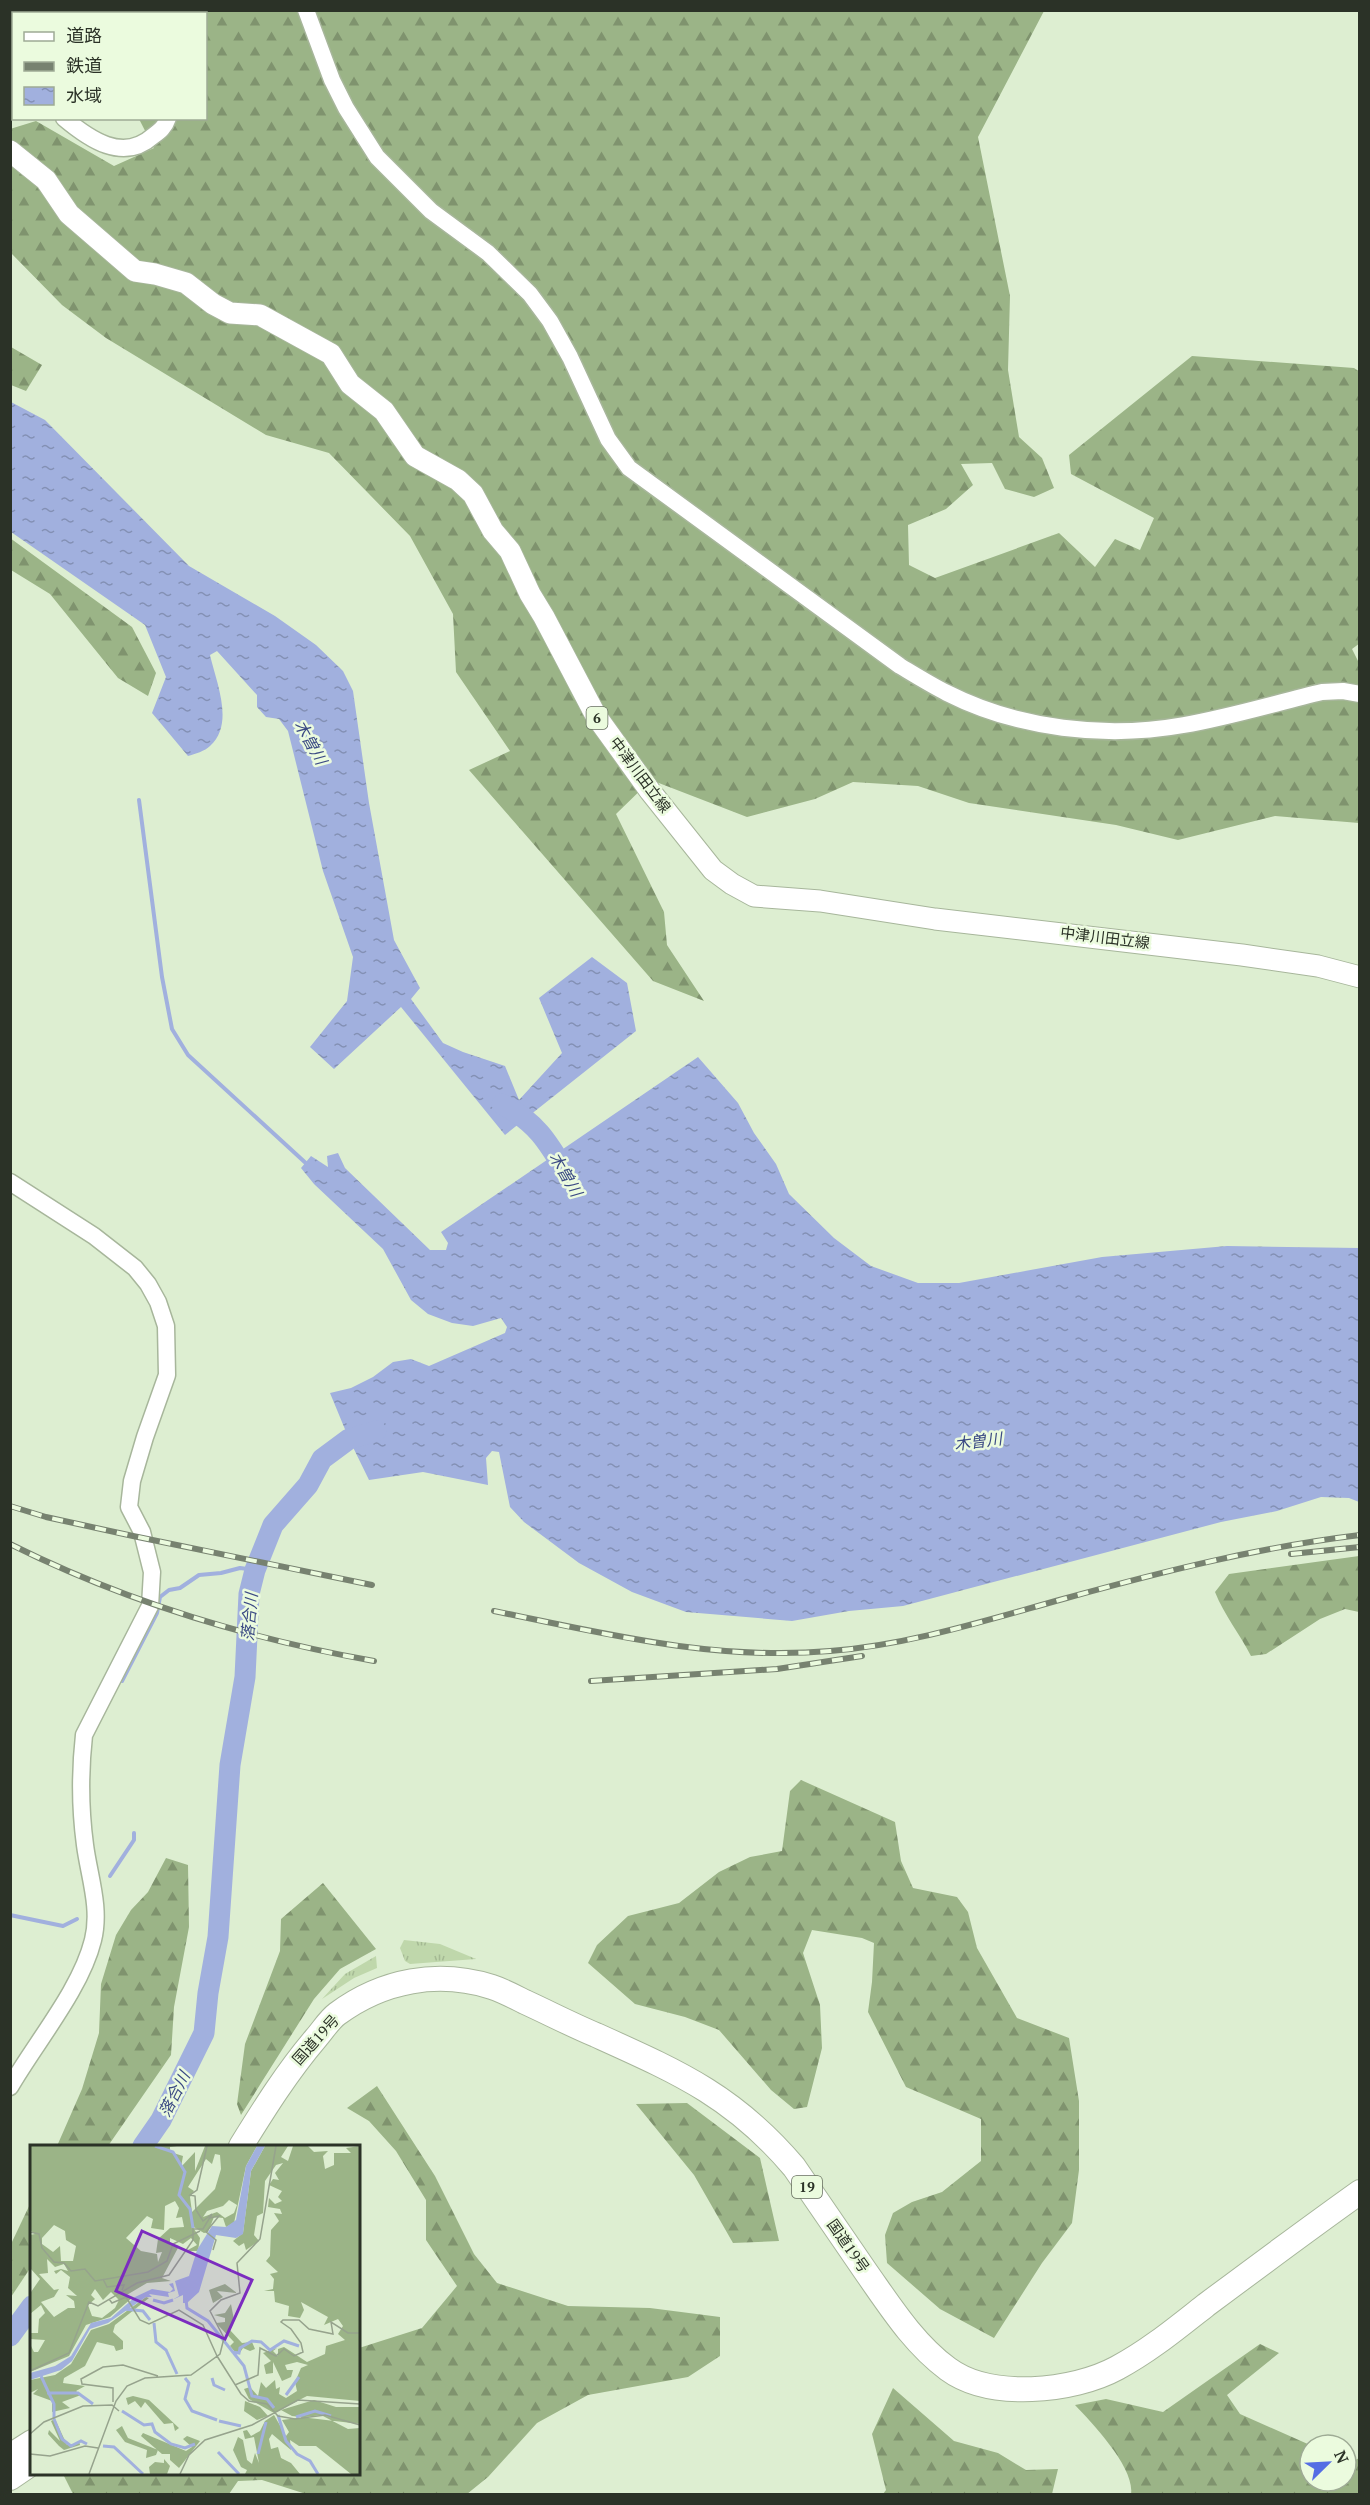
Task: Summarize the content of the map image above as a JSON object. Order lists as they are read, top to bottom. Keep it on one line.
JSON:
{"streets":{"highway":["国道19号","19"],"main road":["6","中津川田立線"]},"water":["木曽川","落合川"],"legend":["道路","鉄道","水域"],"north":"top right"}
